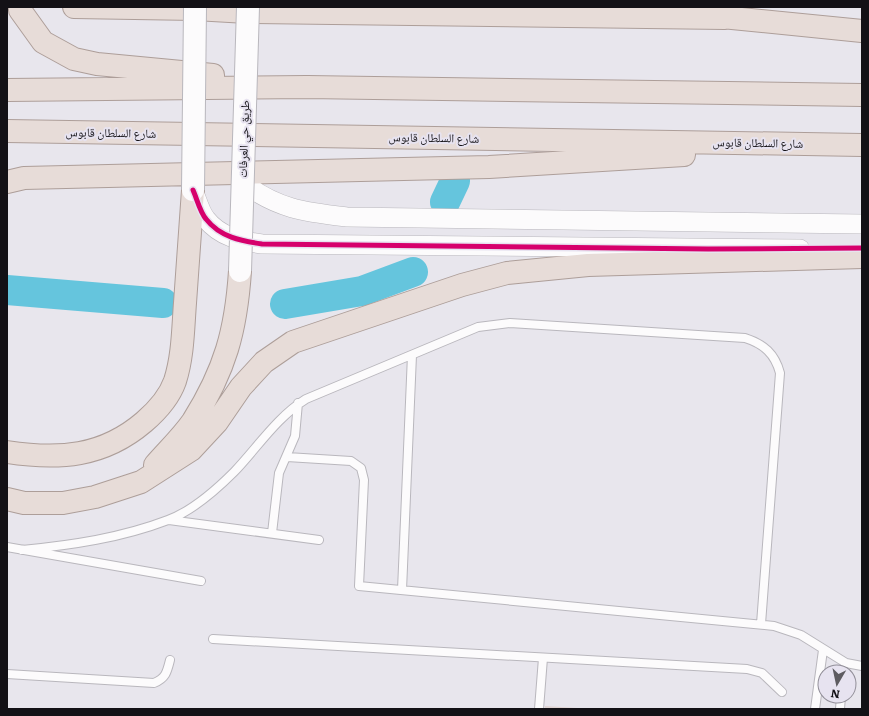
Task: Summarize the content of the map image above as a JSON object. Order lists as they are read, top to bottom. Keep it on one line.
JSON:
{"streets":{"highway":["شارع السلطان قابوس"],"main road":["طريق حي العرفات"]},"north":"bottom"}
